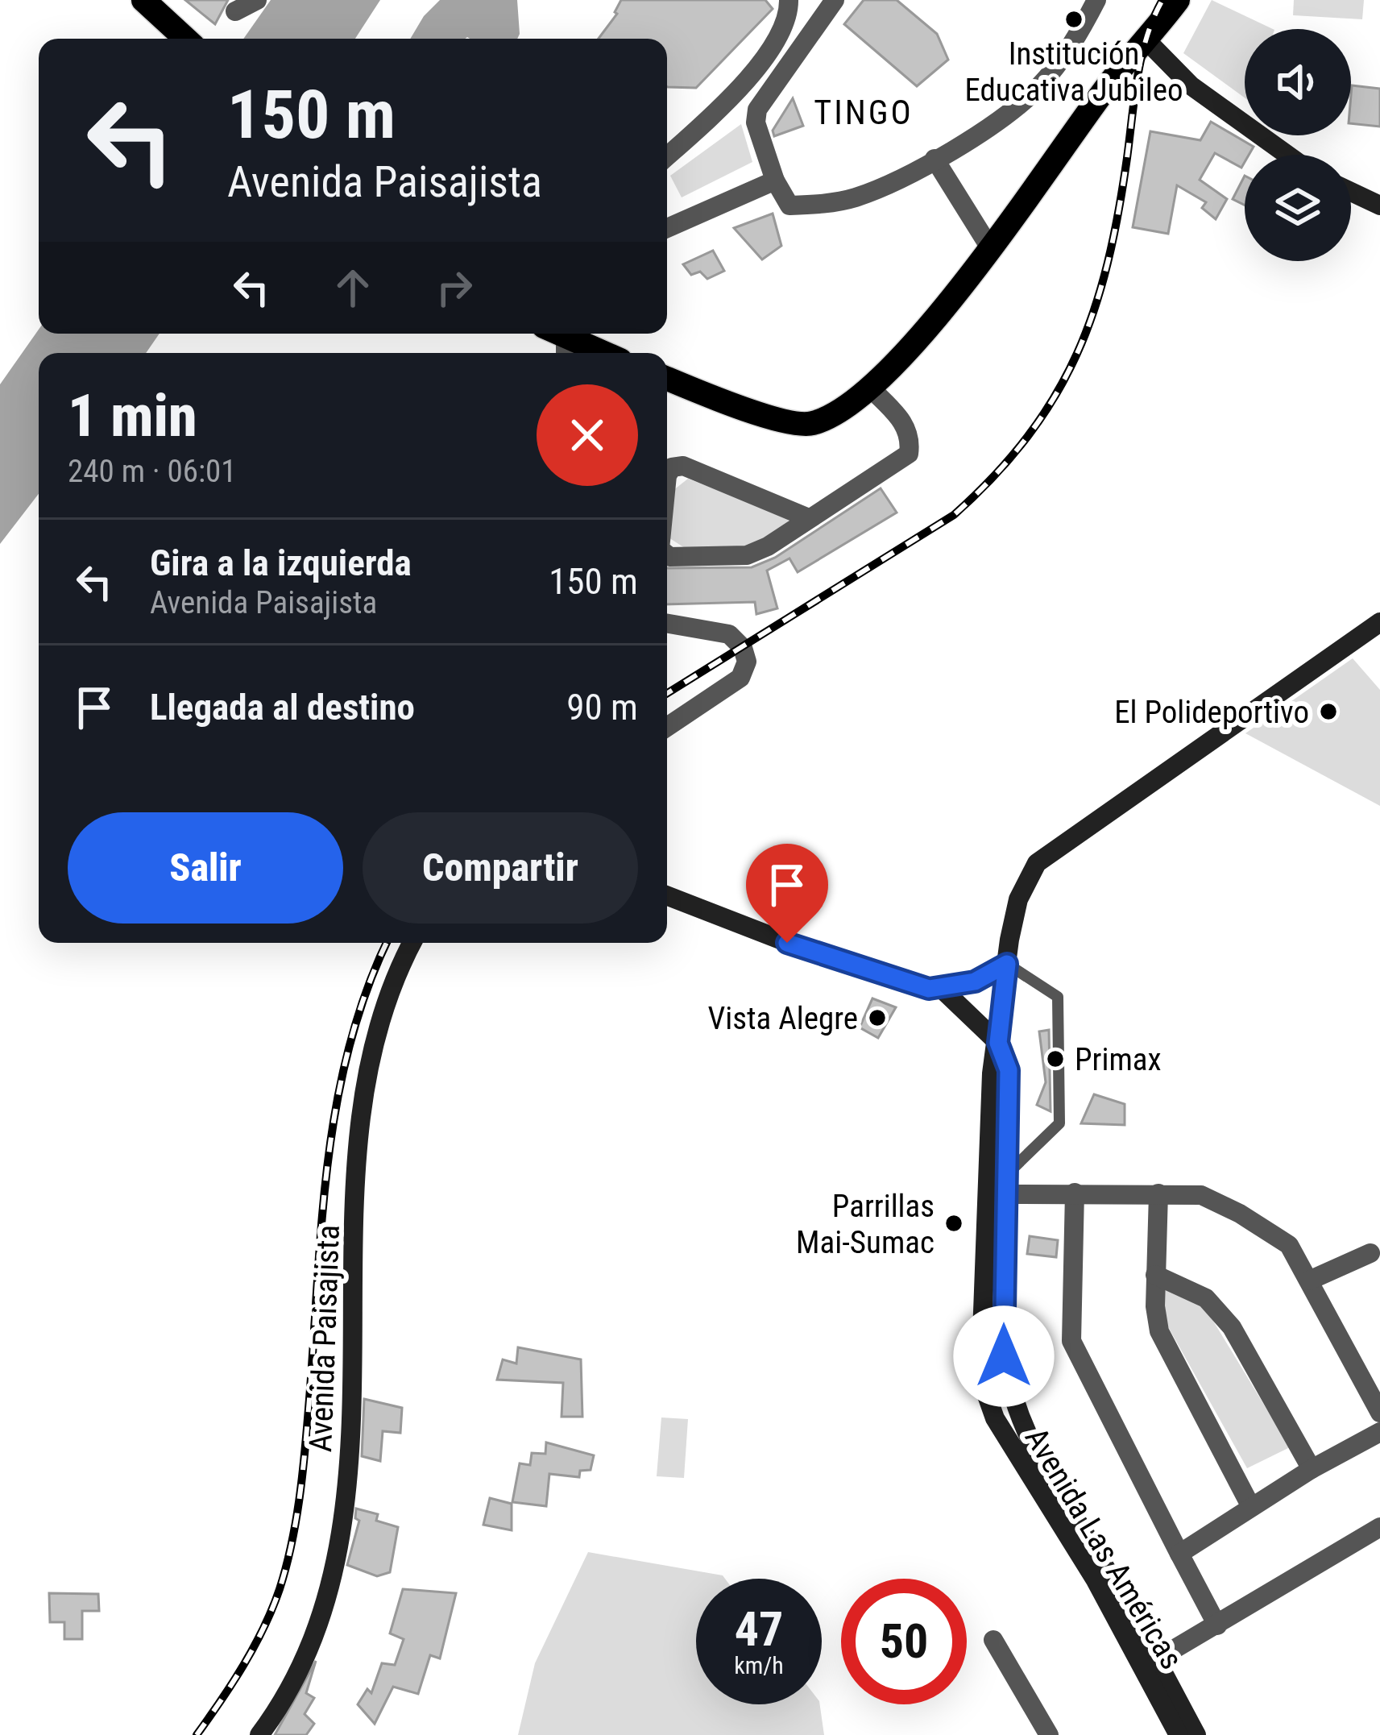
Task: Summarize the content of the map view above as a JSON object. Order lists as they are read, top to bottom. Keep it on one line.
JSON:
{"streets":{"main road":["Avenida Paisajista","Avenida Las Américas"]},"districts":["TINGO"],"places":["Institución Educativa Jubileo","El Polideportivo","Vista Alegre","Primax","Parrillas Mai-Sumac"],"page":{"turn":["150 m","Avenida Paisajista"],"heading":["1 min","240 m · 06:01"],"list":[{"name":"Gira a la izquierda","note":"Avenida Paisajista","value":"150 m"},{"name":"Llegada al destino","value":"90 m"}],"buttons":["Salir","Compartir"],"speed":"47 km/h","limit":"50"}}
